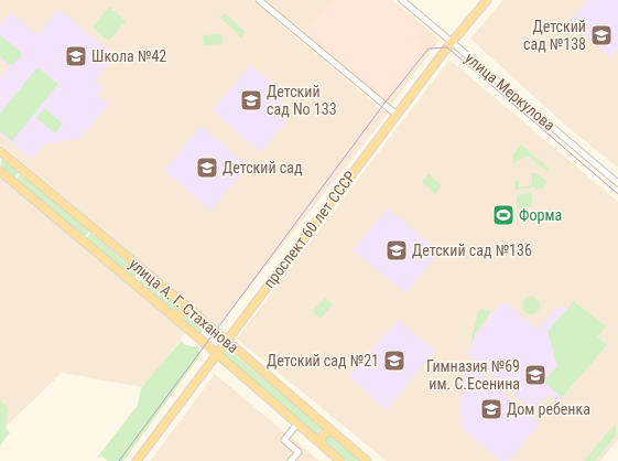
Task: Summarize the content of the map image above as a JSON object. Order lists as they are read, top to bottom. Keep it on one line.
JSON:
{"streets":{"main road":["проспект 60 лет СССР","улица А. Г. Стаханова"],"street":["улица Меркулова"]},"crossings":[["улица Меркулова","проспект 60 лет СССР"],["проспект 60 лет СССР","улица А. Г. Стаханова"]],"places":{"school or university":["Детский сад №138","Школа №42","Детский сад No 133","Детский сад","Детский сад №136","Детский сад №21","Гимназия №69 им. С.Есенина","Дом ребенка"],"sports":["Форма"]}}
